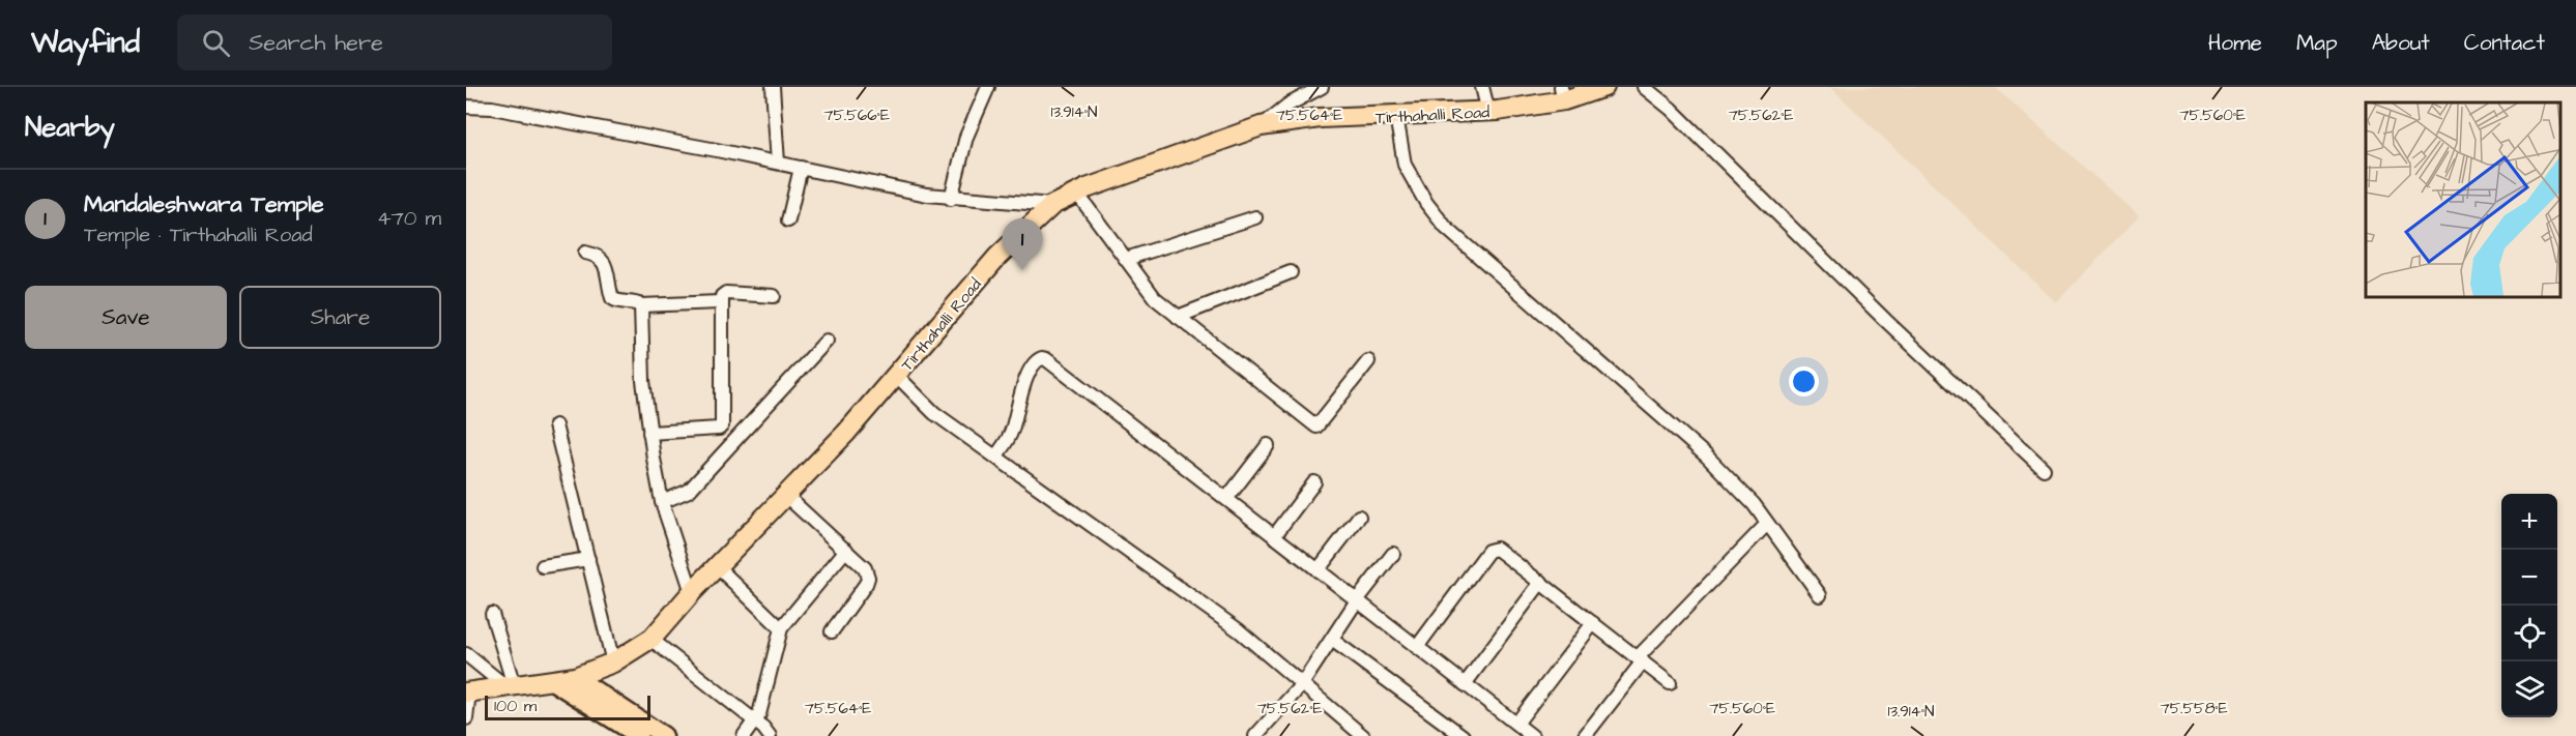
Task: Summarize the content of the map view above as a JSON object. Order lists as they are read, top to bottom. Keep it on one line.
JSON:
{"streets":{"highway":["Tirthahalli Road"]},"scale_bar":"100 m","page":{"header":"Wayfind","search":"Search here","nav":["Home","Map","About","Contact"],"heading":"Nearby","list":[{"mark":"1","name":"Mandaleshwara Temple","note":"Temple · Tirthahalli Road","value":"470 m"}],"pins":"1","buttons":["Save","Share"],"map_buttons":["+","−"],"scale":"100 m"},"coordinates":["13.914°N","75.566°E","75.564°E","75.562°E","75.560°E","75.558°E"]}
